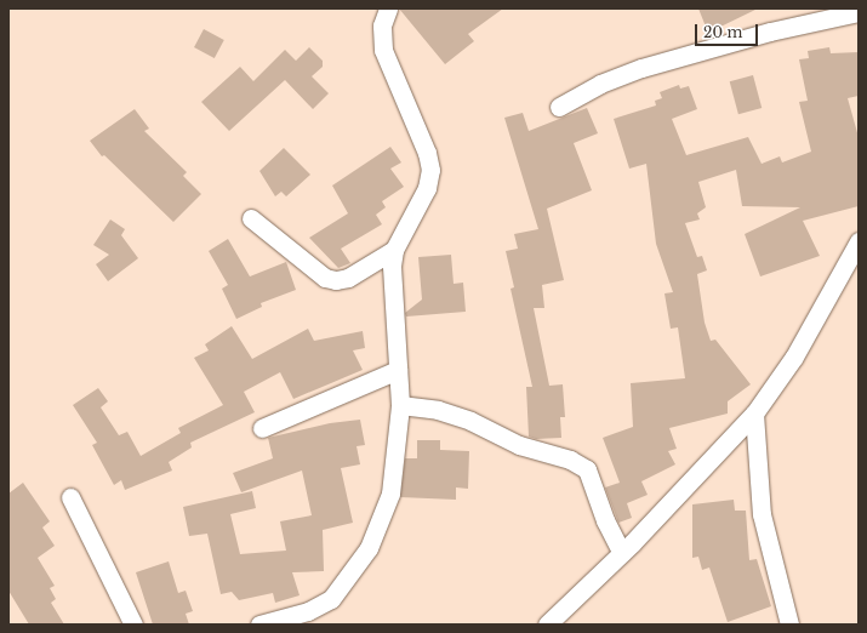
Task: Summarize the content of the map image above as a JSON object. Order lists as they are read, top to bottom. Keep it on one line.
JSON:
{"scale_bar":"20 m"}
